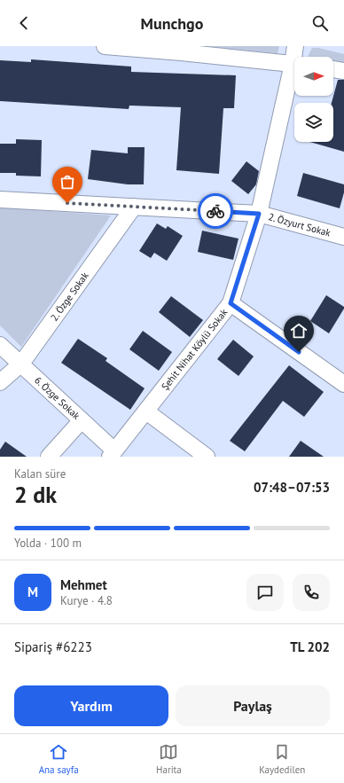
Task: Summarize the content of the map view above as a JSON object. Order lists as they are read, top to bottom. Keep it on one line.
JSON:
{"streets":{"street":["2. Özyurt Sokak","2. Özge Sokak","Şehit Nihat Köylü Sokak","6. Özge Sokak"]},"crossings":[["2. Özyurt Sokak","2. Özge Sokak"],["2. Özyurt Sokak","Şehit Nihat Köylü Sokak"],["2. Özge Sokak","6. Özge Sokak"],["Şehit Nihat Köylü Sokak","6. Özge Sokak"]],"north":"right","page":{"header":"Munchgo","heading":["2 dk","Kalan süre","07:48–07:53"],"panel":["Mehmet","Kurye · 4.8","Sipariş #6223","TL 202"],"bar":"Yolda · 100 m","round":"M","buttons":["Yardım","Paylaş"],"tabs":["Ana sayfa","Harita","Kaydedilen"]}}
